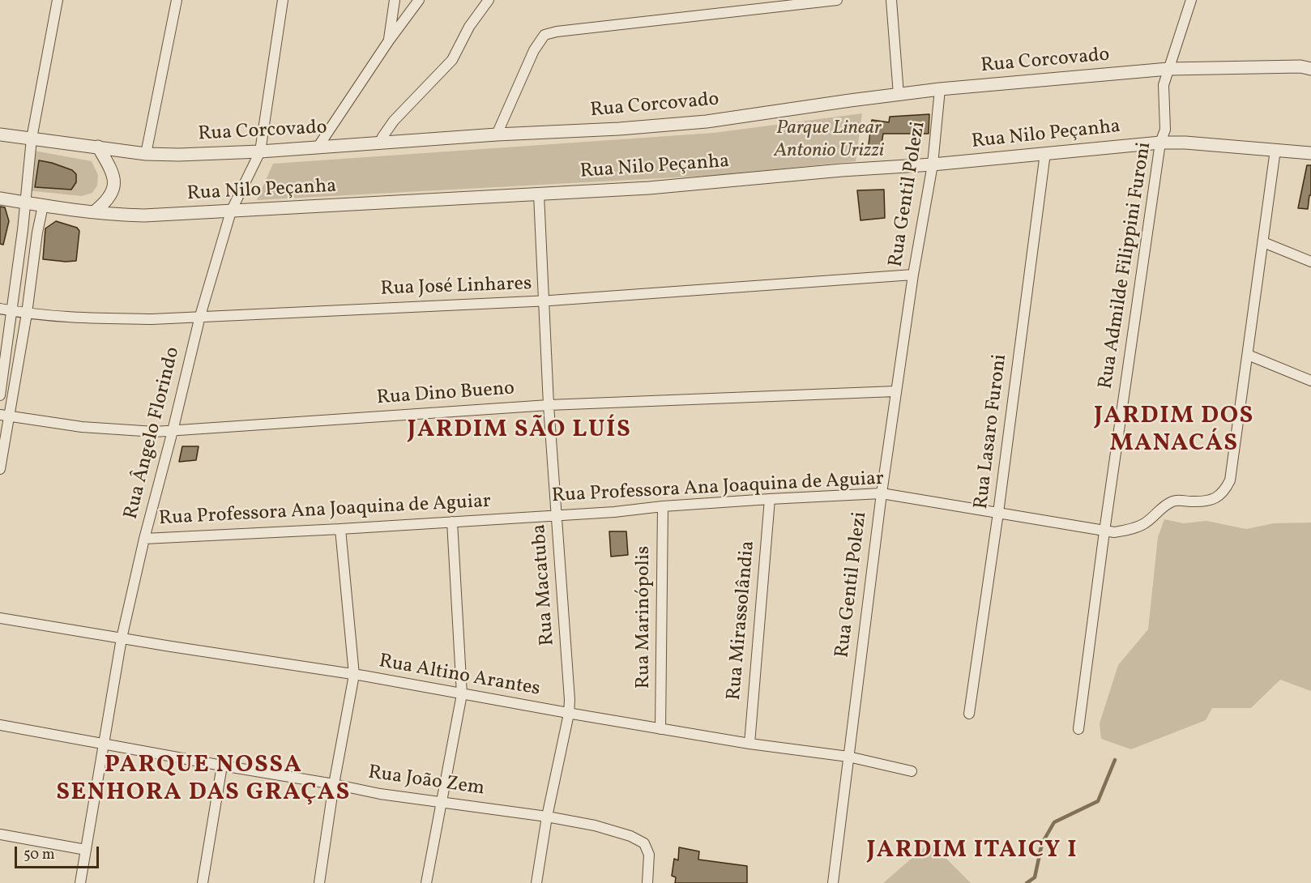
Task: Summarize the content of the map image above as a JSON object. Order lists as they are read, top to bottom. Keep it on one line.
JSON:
{"streets":{"street":["Rua Corcovado","Rua Nilo Peçanha","Rua Gentil Polezi","Rua Admilde Filippini Furoni","Rua José Linhares","Rua Dino Bueno","Rua Lasaro Furoni","Rua Ângelo Florindo","Rua Professora Ana Joaquina de Aguiar","Rua Macatuba","Rua Marinópolis","Rua Mirassolândia","Rua Altino Arantes","Rua João Zem"]},"crossings":[["Rua Corcovado","Rua Gentil Polezi"],["Rua Corcovado","Rua Admilde Filippini Furoni"],["Rua Corcovado","Rua Ângelo Florindo"],["Rua Nilo Peçanha","Rua Gentil Polezi"],["Rua Nilo Peçanha","Rua Admilde Filippini Furoni"],["Rua Nilo Peçanha","Rua Lasaro Furoni"],["Rua Nilo Peçanha","Rua Ângelo Florindo"],["Rua Nilo Peçanha","Rua Professora Ana Joaquina de Aguiar"],["Rua Nilo Peçanha","Rua Macatuba"],["Rua Gentil Polezi","Rua José Linhares"],["Rua Gentil Polezi","Rua Dino Bueno"],["Rua Gentil Polezi","Rua Professora Ana Joaquina de Aguiar"],["Rua Gentil Polezi","Rua Altino Arantes"],["Rua Admilde Filippini Furoni","Rua Professora Ana Joaquina de Aguiar"],["Rua José Linhares","Rua Ângelo Florindo"],["Rua José Linhares","Rua Macatuba"],["Rua Dino Bueno","Rua Ângelo Florindo"],["Rua Dino Bueno","Rua Macatuba"],["Rua Lasaro Furoni","Rua Professora Ana Joaquina de Aguiar"],["Rua Ângelo Florindo","Rua Professora Ana Joaquina de Aguiar"],["Rua Ângelo Florindo","Rua Altino Arantes"],["Rua Ângelo Florindo","Rua João Zem"],["Rua Professora Ana Joaquina de Aguiar","Rua Macatuba"],["Rua Professora Ana Joaquina de Aguiar","Rua Marinópolis"],["Rua Professora Ana Joaquina de Aguiar","Rua Mirassolândia"],["Rua Macatuba","Rua Altino Arantes"],["Rua Macatuba","Rua João Zem"],["Rua Marinópolis","Rua Altino Arantes"],["Rua Mirassolândia","Rua Altino Arantes"]],"districts":["JARDIM DOS MANACÁS","JARDIM SÃO LUÍS","PARQUE NOSSA SENHORA DAS GRAÇAS","JARDIM ITAICY I"],"parks":["Parque Linear Antonio Urizzi"],"scale_bar":"50 m"}
